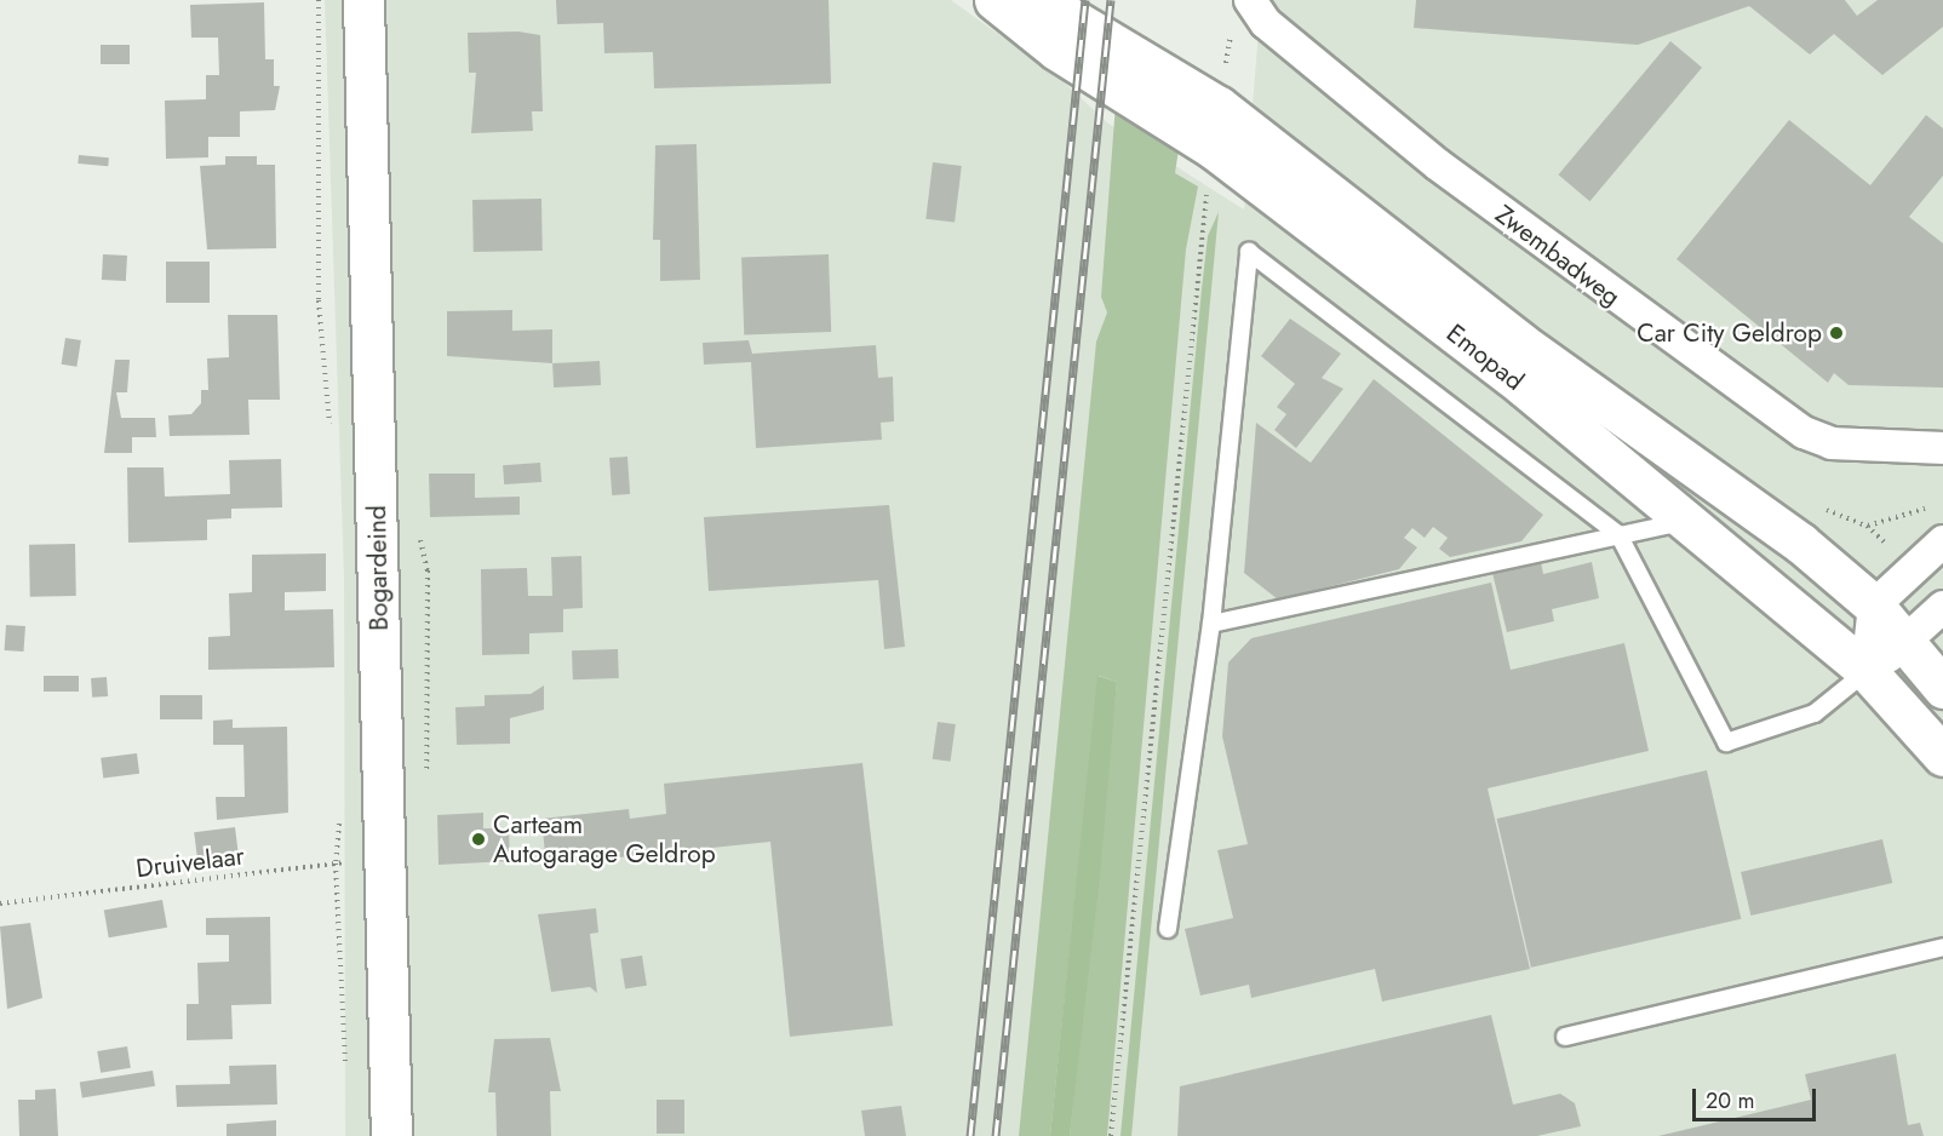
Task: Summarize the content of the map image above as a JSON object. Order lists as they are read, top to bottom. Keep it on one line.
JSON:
{"streets":{"main road":["Emopad","Bogardeind"],"street":["Zwembadweg"],"path":["Druivelaar"]},"crossings":[["Bogardeind","Druivelaar"]],"places":["Car City Geldrop","Carteam Autogarage Geldrop"],"scale_bar":"20 m"}
